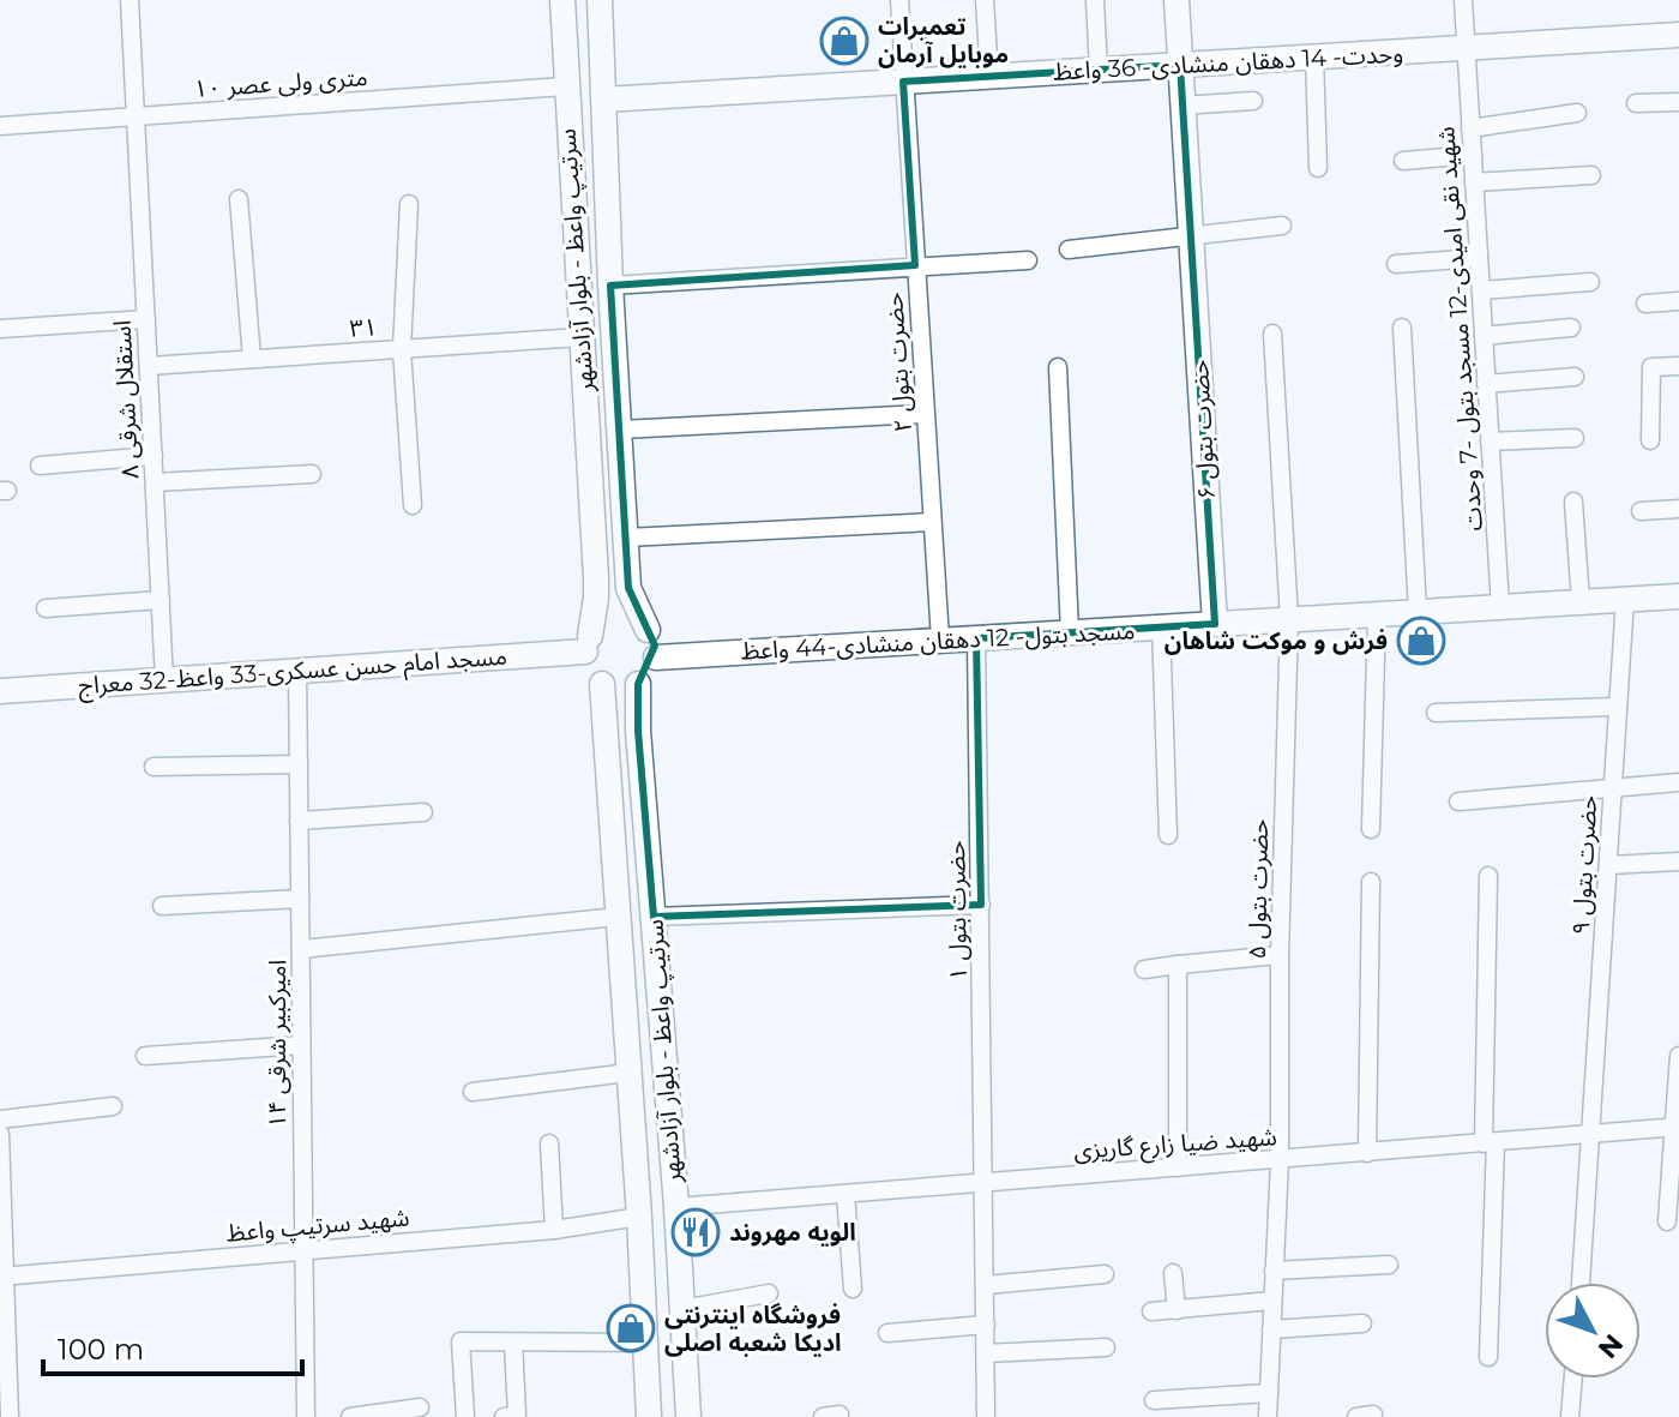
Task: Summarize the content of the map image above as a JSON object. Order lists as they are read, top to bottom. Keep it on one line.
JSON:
{"streets":{"street":["وحدت- 14 دهقان منشادی- 36 واعظ","۱۰ متری ولی عصر","سرتیپ واعظ - بلوار آزادشهر","۳۱","شهید نقی امیدی-12 مسجد بتول -7 وحدت","حضرت بتول ۲","استقلال شرقی ۸","حضرت بتول ۶","مسجد بتول- 12 دهقان منشادی-44 واعظ","مسجد امام حسن عسکری-33 واعظ-32 معراج","حضرت بتول ۹","حضرت بتول ۵","حضرت بتول ۱","۱۴ امیرکبیر شرقی","شهید ضیا زارع گاریزی","شهید سرتیپ واعظ"]},"crossings":[["وحدت- 14 دهقان منشادی- 36 واعظ","سرتیپ واعظ - بلوار آزادشهر"],["وحدت- 14 دهقان منشادی- 36 واعظ","شهید نقی امیدی-12 مسجد بتول -7 وحدت"],["وحدت- 14 دهقان منشادی- 36 واعظ","حضرت بتول ۲"],["وحدت- 14 دهقان منشادی- 36 واعظ","حضرت بتول ۶"],["۱۰ متری ولی عصر","سرتیپ واعظ - بلوار آزادشهر"],["۱۰ متری ولی عصر","استقلال شرقی ۸"],["سرتیپ واعظ - بلوار آزادشهر","۳۱"],["سرتیپ واعظ - بلوار آزادشهر","مسجد بتول- 12 دهقان منشادی-44 واعظ"],["سرتیپ واعظ - بلوار آزادشهر","مسجد امام حسن عسکری-33 واعظ-32 معراج"],["سرتیپ واعظ - بلوار آزادشهر","شهید ضیا زارع گاریزی"],["سرتیپ واعظ - بلوار آزادشهر","شهید سرتیپ واعظ"],["۳۱","استقلال شرقی ۸"],["شهید نقی امیدی-12 مسجد بتول -7 وحدت","مسجد بتول- 12 دهقان منشادی-44 واعظ"],["حضرت بتول ۲","مسجد بتول- 12 دهقان منشادی-44 واعظ"],["استقلال شرقی ۸","مسجد امام حسن عسکری-33 واعظ-32 معراج"],["حضرت بتول ۶","مسجد بتول- 12 دهقان منشادی-44 واعظ"],["مسجد بتول- 12 دهقان منشادی-44 واعظ","مسجد امام حسن عسکری-33 واعظ-32 معراج"],["مسجد بتول- 12 دهقان منشادی-44 واعظ","حضرت بتول ۹"],["مسجد بتول- 12 دهقان منشادی-44 واعظ","حضرت بتول ۵"],["مسجد بتول- 12 دهقان منشادی-44 واعظ","حضرت بتول ۱"],["مسجد امام حسن عسکری-33 واعظ-32 معراج","۱۴ امیرکبیر شرقی"],["حضرت بتول ۹","شهید ضیا زارع گاریزی"],["حضرت بتول ۵","شهید ضیا زارع گاریزی"],["حضرت بتول ۱","شهید ضیا زارع گاریزی"],["۱۴ امیرکبیر شرقی","شهید سرتیپ واعظ"]],"places":{"shop":["تعمیرات موبایل آرمان","فرش و موکت شاهان","فروشگاه اینترنتی ادیکا شعبه اصلی"],"restaurant":["الویه مهروند"]},"scale_bar":"100 m","north":"bottom right"}
